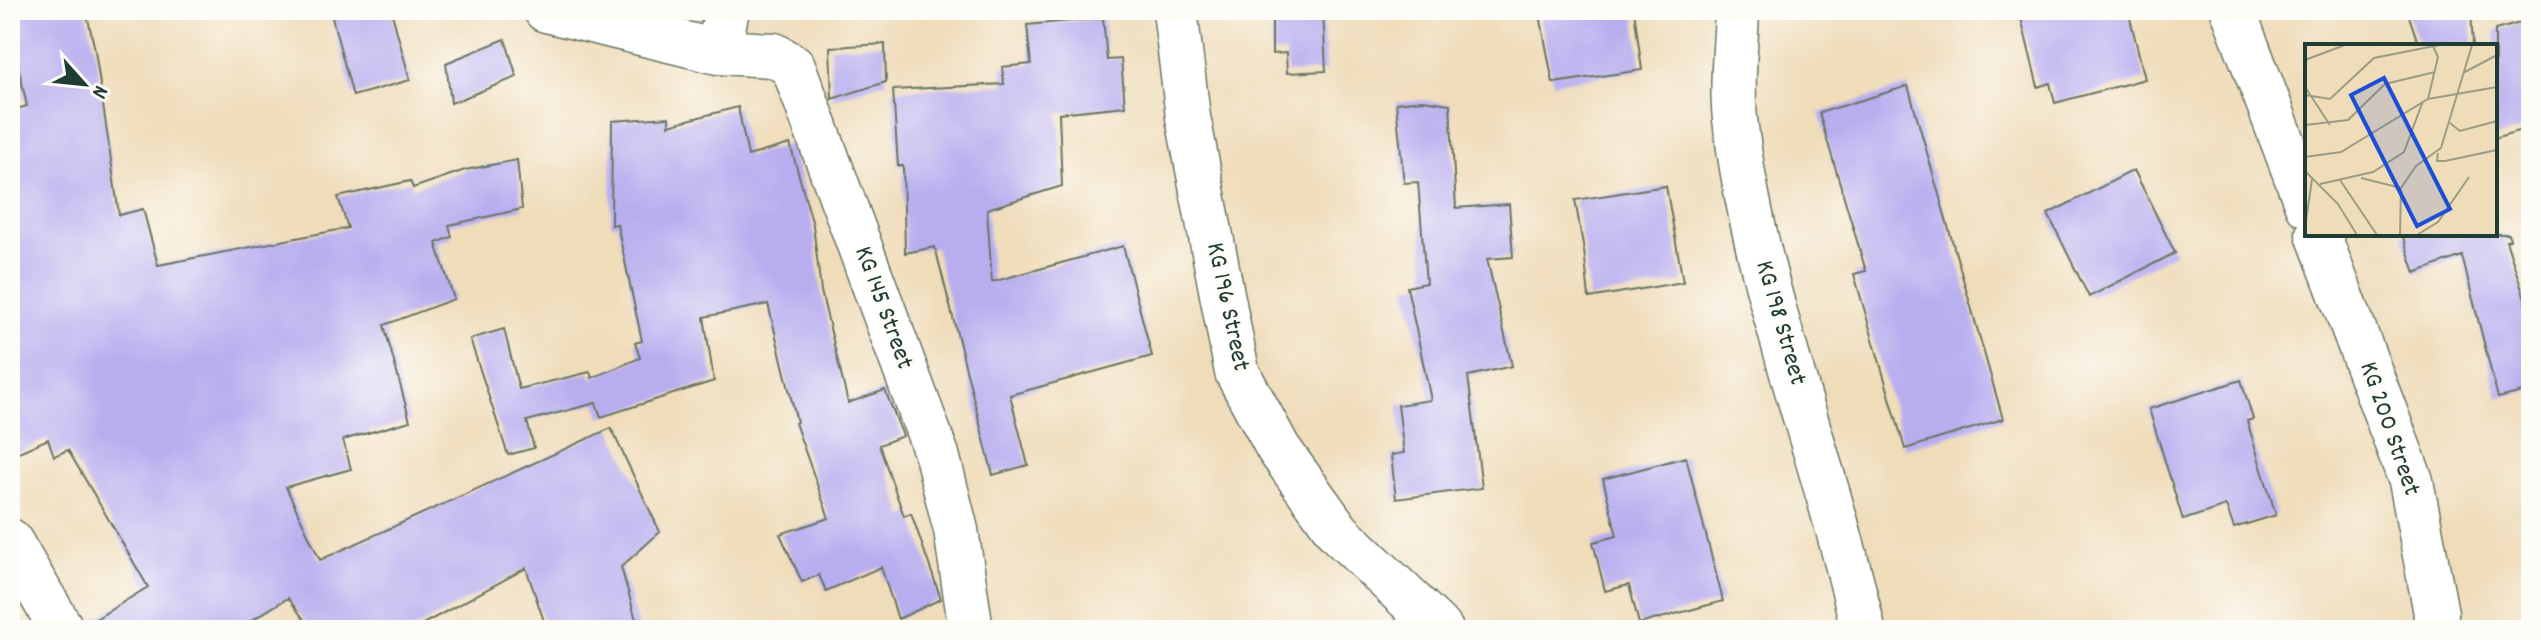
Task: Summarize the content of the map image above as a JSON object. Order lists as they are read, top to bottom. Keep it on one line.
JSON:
{"streets":{"street":["KG 196 Street","KG 145 Street","KG 198 Street","KG 200 Street"]},"north":"bottom right"}
